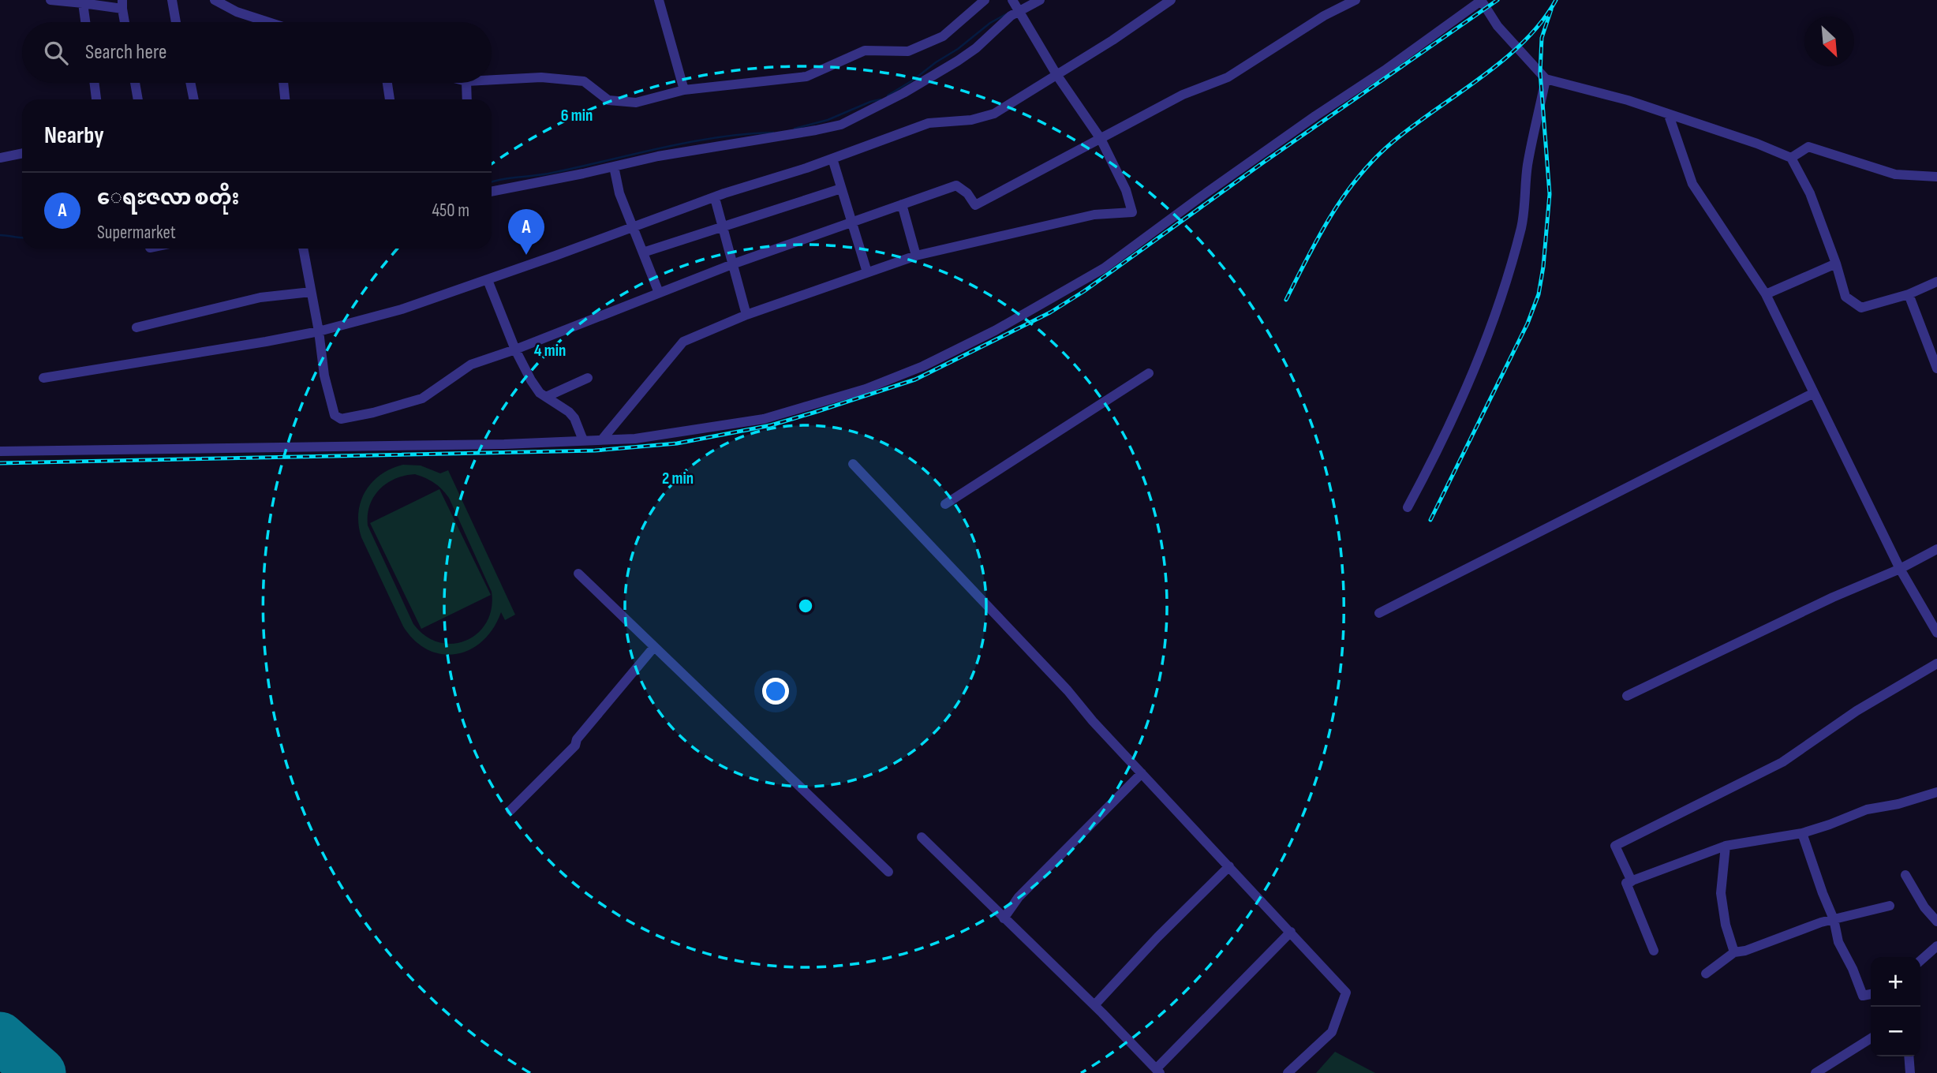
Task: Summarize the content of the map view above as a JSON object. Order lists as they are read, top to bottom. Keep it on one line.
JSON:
{"north":"bottom right","page":{"search":"Search here","heading":"Nearby","list":[{"mark":"A","name":"ေရႊဇလာ စတိုး","note":"Supermarket","value":"450 m"}],"pins":"A","map_buttons":["+","−"]},"rings":["6 min","4 min","2 min"]}
